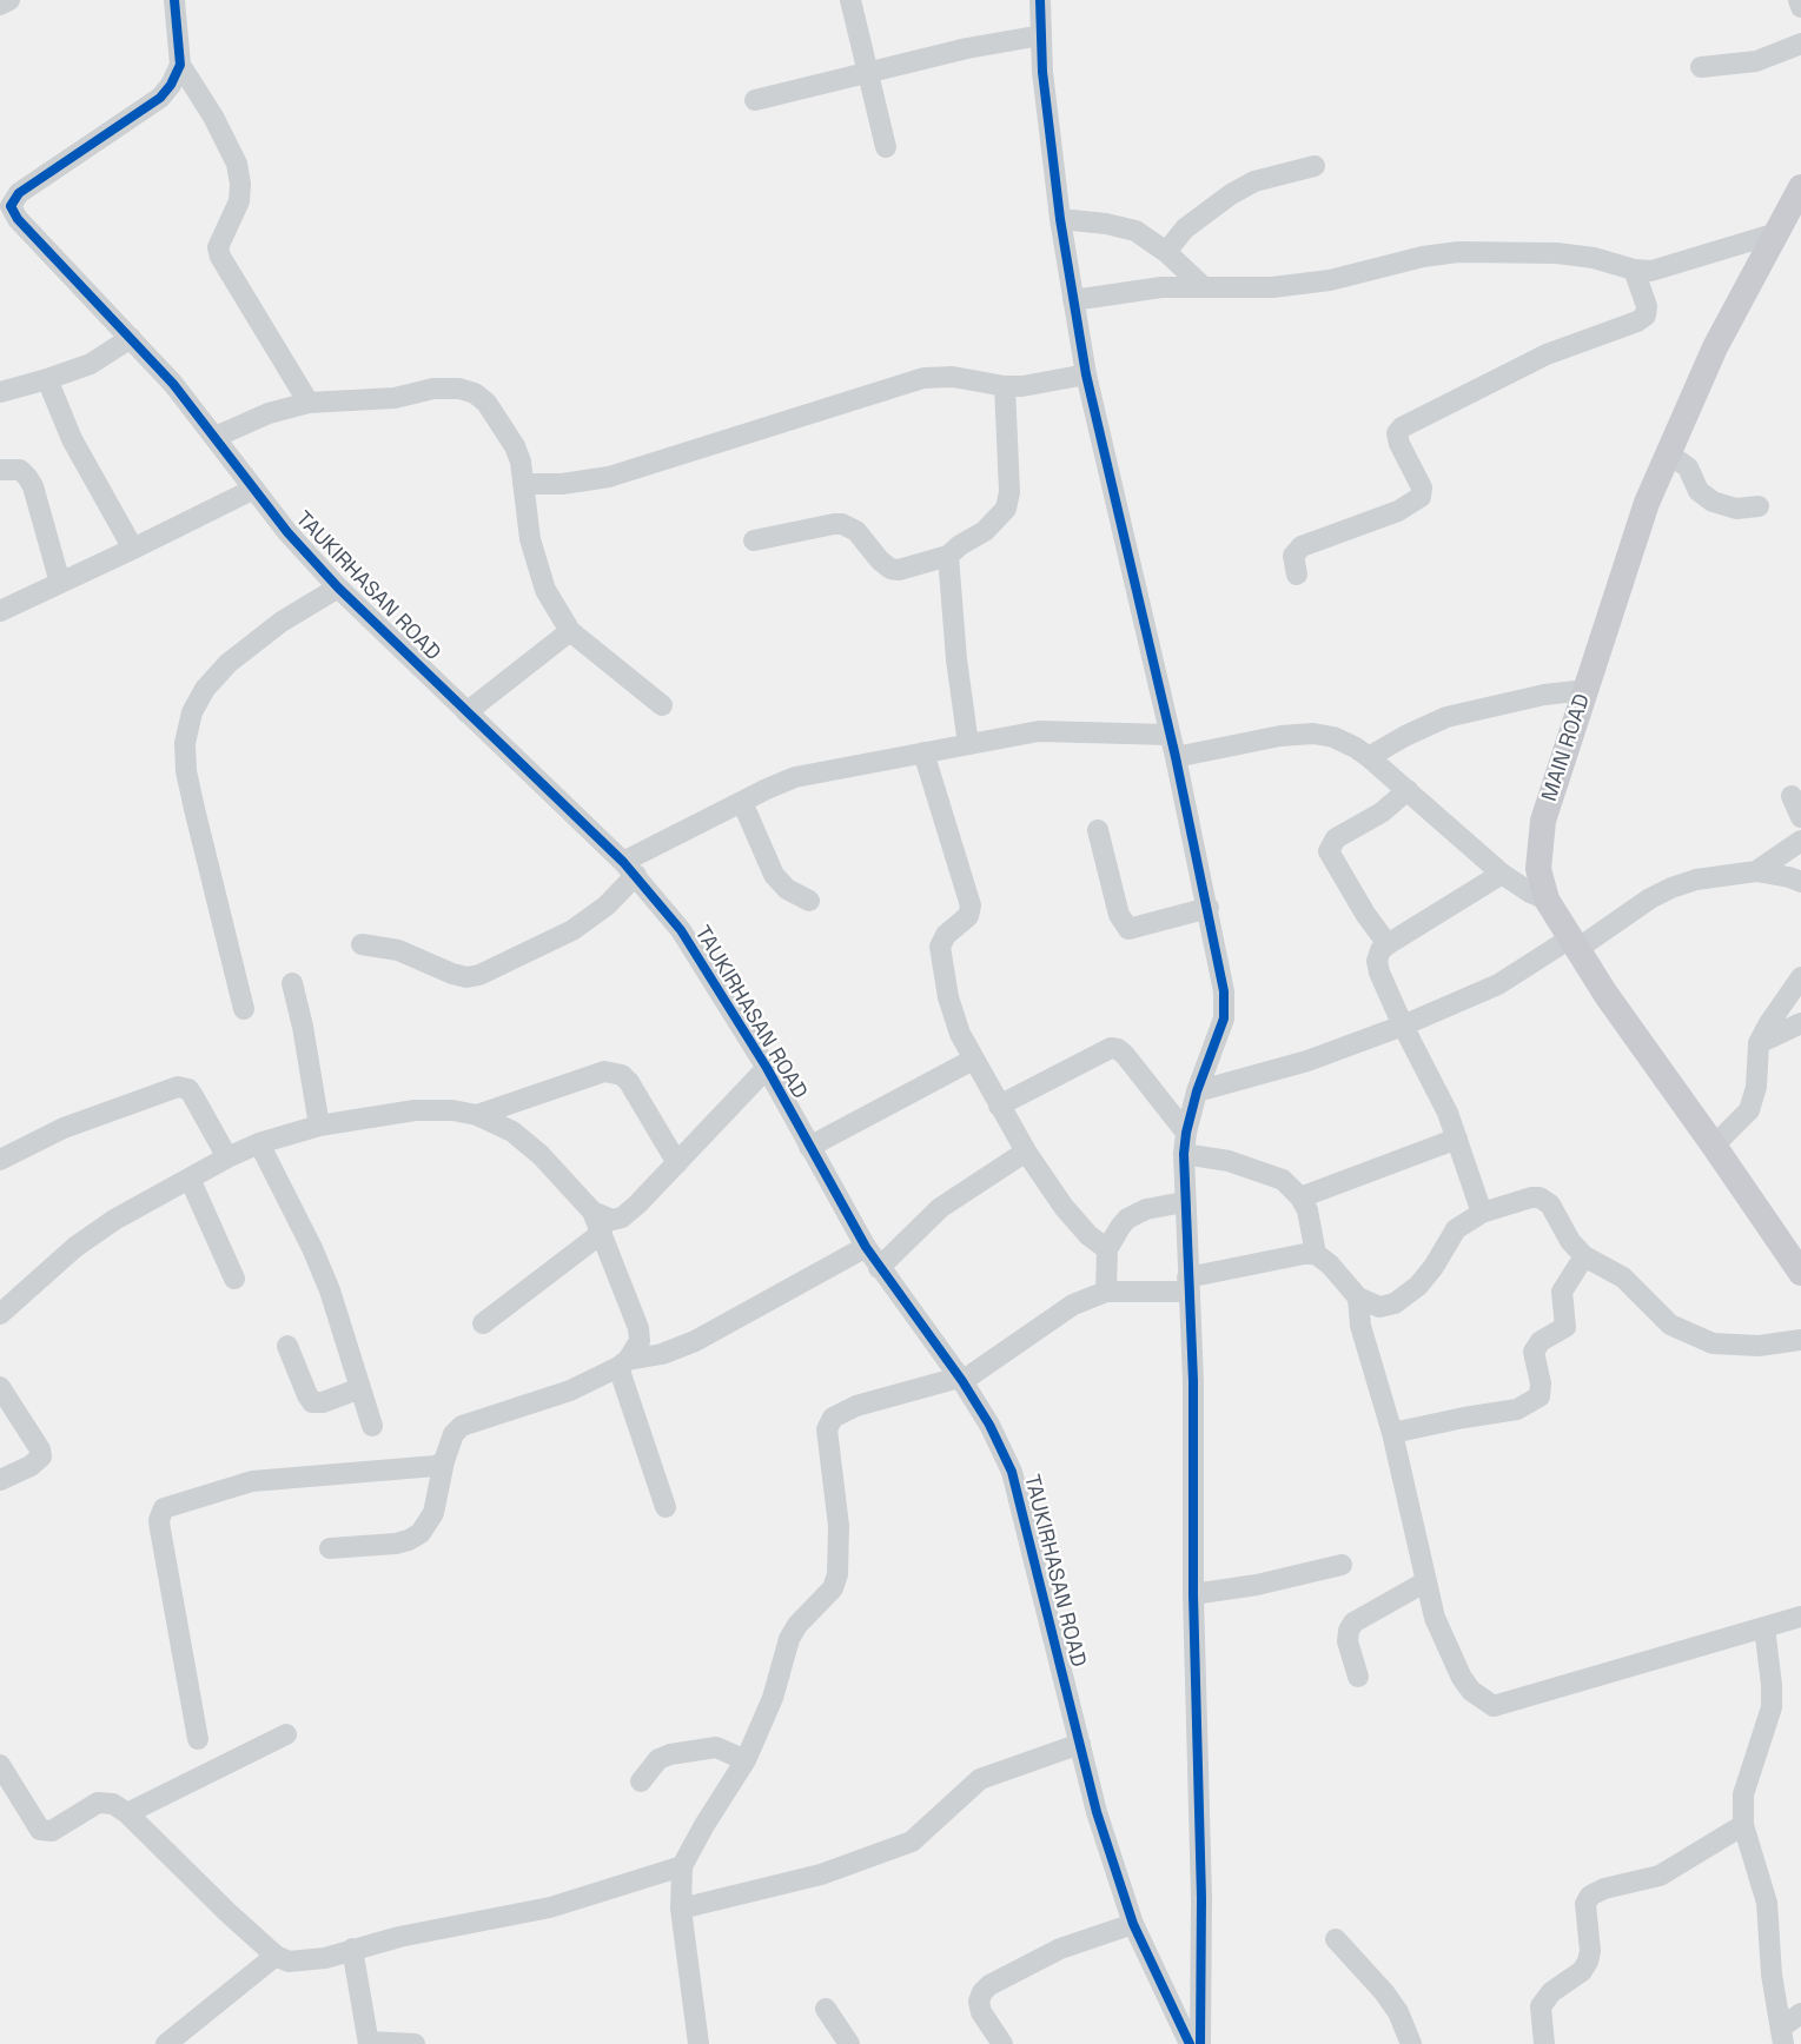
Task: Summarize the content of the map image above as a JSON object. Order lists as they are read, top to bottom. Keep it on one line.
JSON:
{"streets":{"main road":["MAIN ROAD"],"street":["TAUKIRHASAN ROAD"]}}
